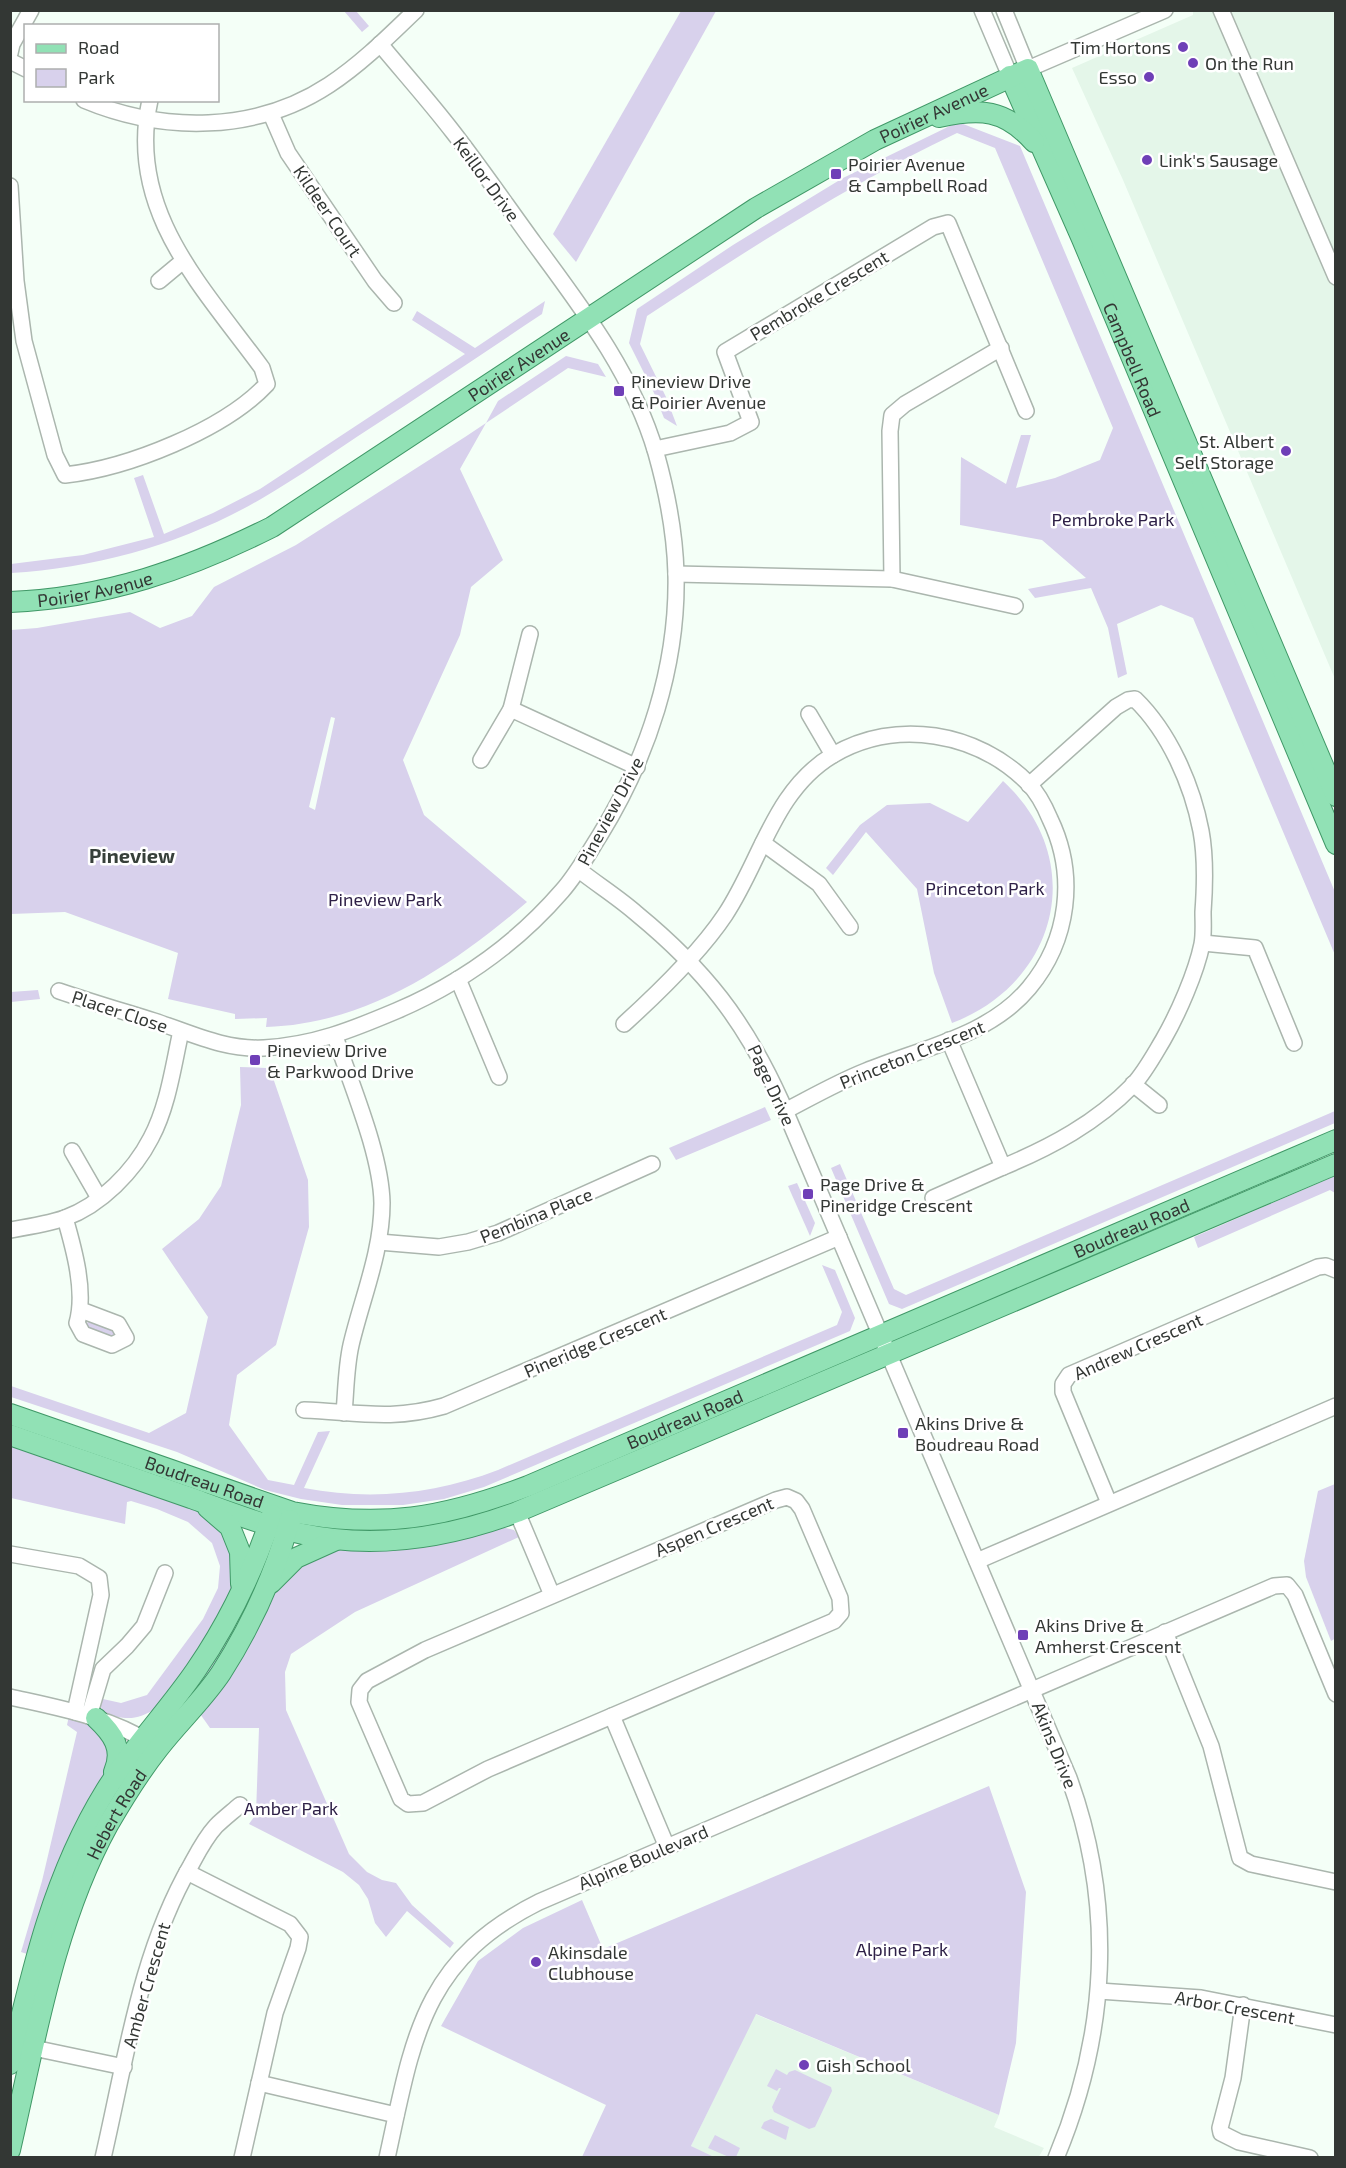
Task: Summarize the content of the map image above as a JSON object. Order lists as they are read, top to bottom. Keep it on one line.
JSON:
{"streets":{"main road":["Poirier Avenue","Campbell Road","Boudreau Road","Hebert Road"],"street":["Keillor Drive","Kildeer Court","Pembroke Crescent","Pineview Drive","Placer Close","Princeton Crescent","Page Drive","Pembina Place","Pineridge Crescent","Andrew Crescent","Aspen Crescent","Akins Drive","Alpine Boulevard","Amber Crescent","Arbor Crescent"]},"crossings":[["Poirier Avenue","Keillor Drive"],["Poirier Avenue","Campbell Road"],["Poirier Avenue","Pineview Drive"],["Keillor Drive","Pineview Drive"],["Pembroke Crescent","Pineview Drive"],["Pineview Drive","Placer Close"],["Pineview Drive","Page Drive"],["Princeton Crescent","Page Drive"],["Page Drive","Boudreau Road"],["Page Drive","Pineridge Crescent"],["Page Drive","Akins Drive"],["Boudreau Road","Akins Drive"],["Boudreau Road","Hebert Road"],["Akins Drive","Alpine Boulevard"],["Akins Drive","Arbor Crescent"],["Hebert Road","Amber Crescent"]],"districts":["Pineview"],"parks":["Pembroke Park","Princeton Park","Pineview Park","Amber Park","Alpine Park"],"places":{"other":["Tim Hortons","On the Run","Esso","Link's Sausage","St. Albert Self Storage","Akinsdale Clubhouse","Gish School"],"transit":["Poirier Avenue & Campbell Road","Pineview Drive & Poirier Avenue","Pineview Drive & Parkwood Drive","Page Drive & Pineridge Crescent","Akins Drive & Boudreau Road","Akins Drive & Amherst Crescent"]},"legend":["Road","Park"]}
